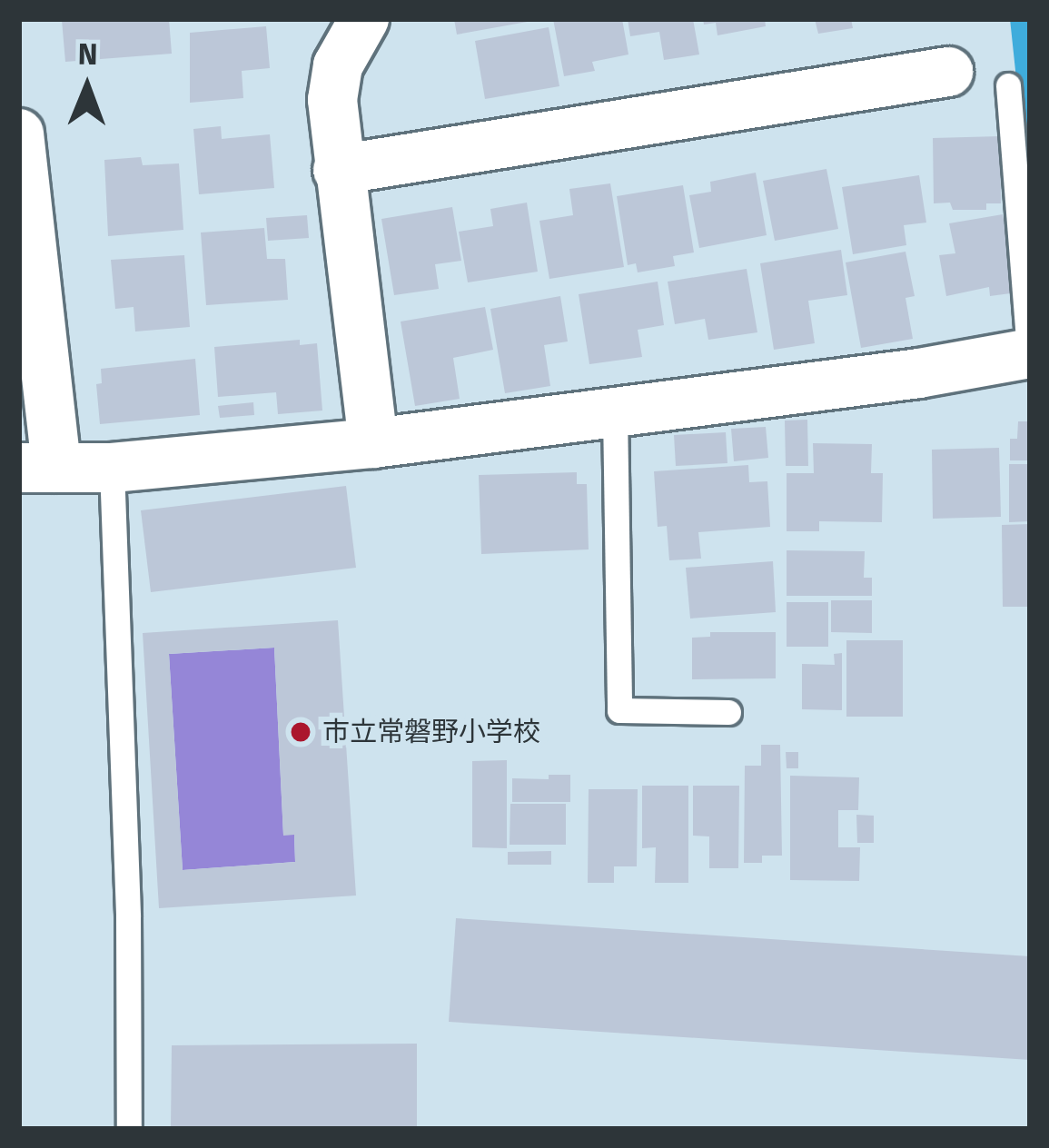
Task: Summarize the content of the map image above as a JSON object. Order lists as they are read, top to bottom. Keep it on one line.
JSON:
{"places":["市立常磐野小学校"],"north":"top"}
